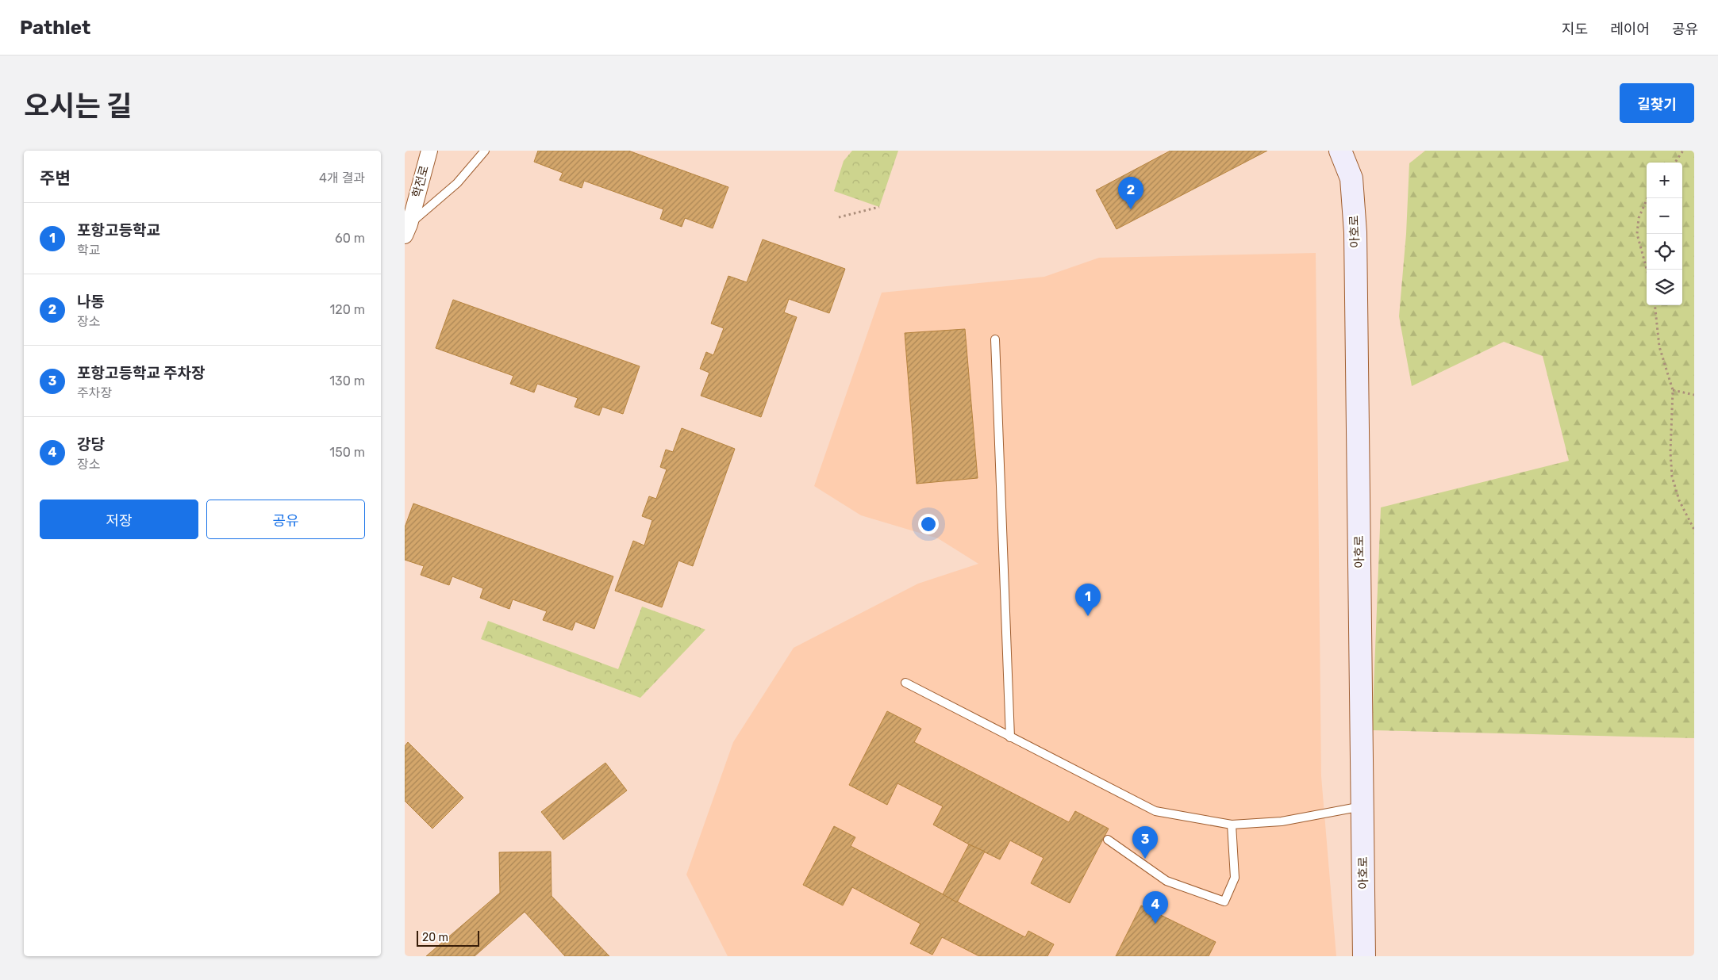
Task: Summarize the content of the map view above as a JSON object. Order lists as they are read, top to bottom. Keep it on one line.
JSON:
{"streets":{"main road":["아호로"],"street":["학전로"]},"scale_bar":"20 m","page":{"header":"Pathlet","nav":["지도","레이어","공유"],"title":"오시는 길","buttons":["길찾기",["저장","공유"]],"heading":["주변","4개 결과"],"map_buttons":["+","−"],"pins":["2","1","3","4"],"list":[{"mark":"1","name":"포항고등학교","note":"학교","value":"60 m"},{"mark":"2","name":"나동","note":"장소","value":"120 m"},{"mark":"3","name":"포항고등학교 주차장","note":"주차장","value":"130 m"},{"mark":"4","name":"강당","note":"장소","value":"150 m"}],"scale":"20 m"}}
